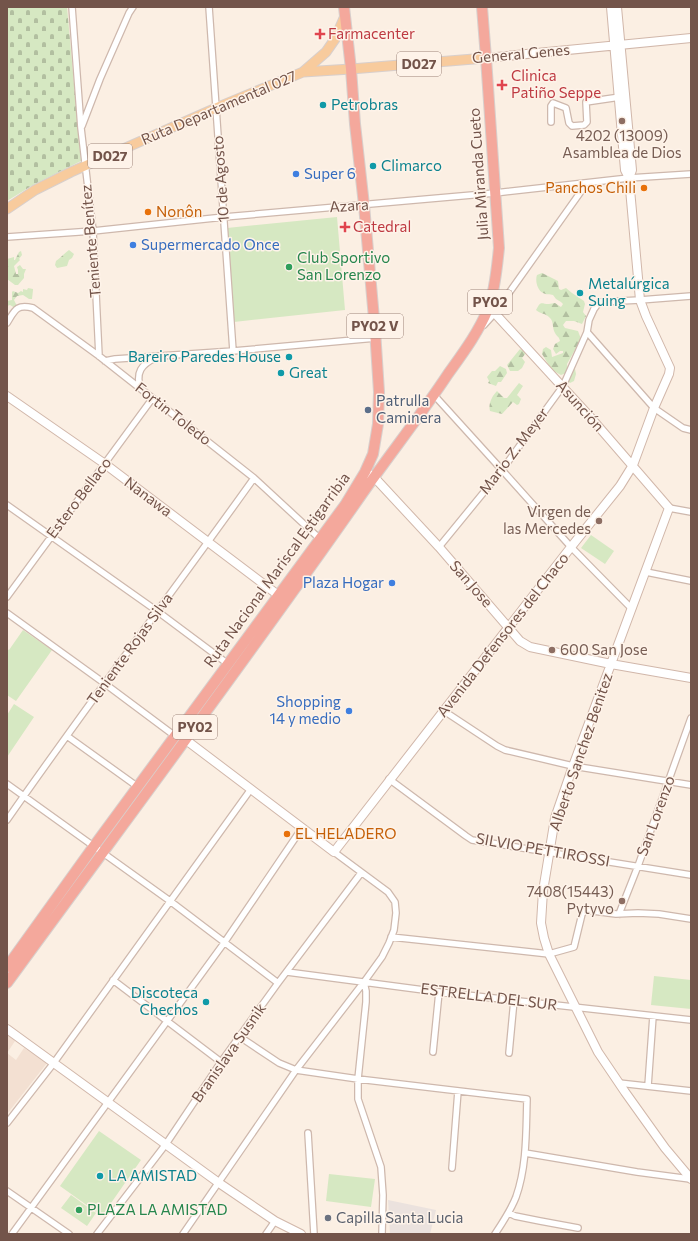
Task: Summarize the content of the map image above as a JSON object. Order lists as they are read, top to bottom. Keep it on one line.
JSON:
{"streets":{"highway":["Julia Miranda Cueto","PY02","PY02 V","Ruta Nacional Mariscal Estigarribia"],"main road":["General Genes","D027","Ruta Departamental 027"],"street":["10 de Agosto","Azara","Teniente Benítez","Asunción","Fortin Toledo","Mario Z. Meyer","Nanawa","Estero Bellaco","San Jose","Avenida Defensores del Chaco","Teniente Rojas Silva","Alberto Sanchez Benitez","San Lorenzo","SILVIO PETTIROSSI","ESTRELLA DEL SUR","Branislava Susnik"]},"crossings":[["General Genes","Ruta Departamental 027"],["General Genes","Julia Miranda Cueto"],["General Genes","Ruta Nacional Mariscal Estigarribia"],["General Genes","Avenida Defensores del Chaco"],["Ruta Departamental 027","10 de Agosto"],["Ruta Departamental 027","Teniente Benítez"],["Ruta Departamental 027","Ruta Nacional Mariscal Estigarribia"],["Julia Miranda Cueto","Azara"],["Julia Miranda Cueto","Asunción"],["Julia Miranda Cueto","Ruta Nacional Mariscal Estigarribia"],["Julia Miranda Cueto","San Jose"],["10 de Agosto","Azara"],["Azara","Teniente Benítez"],["Azara","Ruta Nacional Mariscal Estigarribia"],["Azara","Avenida Defensores del Chaco"],["Teniente Benítez","Fortin Toledo"],["Asunción","Mario Z. Meyer"],["Asunción","Avenida Defensores del Chaco"],["Asunción","Alberto Sanchez Benitez"],["Fortin Toledo","Estero Bellaco"],["Fortin Toledo","Ruta Nacional Mariscal Estigarribia"],["Fortin Toledo","Teniente Rojas Silva"],["Mario Z. Meyer","San Jose"],["Mario Z. Meyer","Avenida Defensores del Chaco"],["Nanawa","Estero Bellaco"],["Nanawa","Ruta Nacional Mariscal Estigarribia"],["Nanawa","Teniente Rojas Silva"],["Ruta Nacional Mariscal Estigarribia","San Jose"],["San Jose","Avenida Defensores del Chaco"],["San Jose","Alberto Sanchez Benitez"],["Avenida Defensores del Chaco","SILVIO PETTIROSSI"],["Alberto Sanchez Benitez","SILVIO PETTIROSSI"],["Alberto Sanchez Benitez","ESTRELLA DEL SUR"],["San Lorenzo","SILVIO PETTIROSSI"],["ESTRELLA DEL SUR","Branislava Susnik"]],"places":{"health":["Farmacenter","Clinica Patiño Seppe","Catedral"],"other":["Petrobras","4202 (13009) Asamblea de Dios","Climarco","Super 6","Panchos Chili","Nonôn","Supermercado Once","Club Sportivo San Lorenzo","Metalúrgica Suing","Bareiro Paredes House","Great","Patrulla Caminera","Virgen de las Mercedes","Plaza Hogar","600 San Jose","Shopping 14 y medio","EL HELADERO","7408(15443) Pytyvo","Discoteca Chechos","LA AMISTAD","PLAZA LA AMISTAD","Capilla Santa Lucia"]}}
